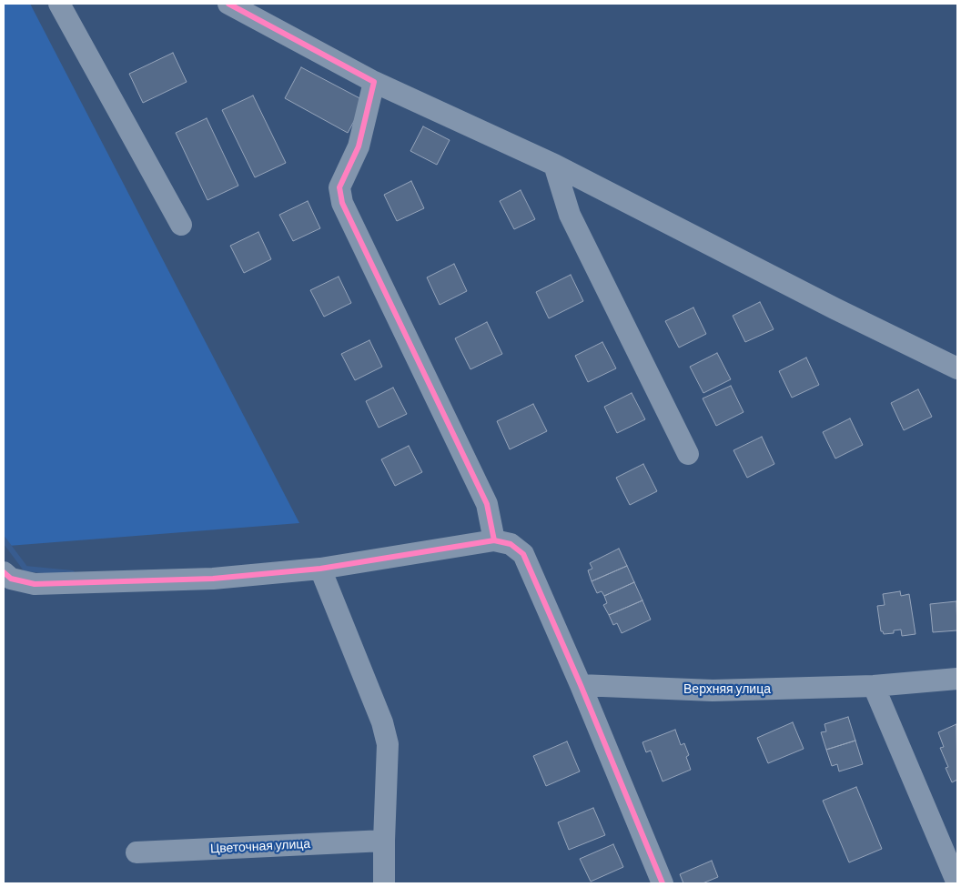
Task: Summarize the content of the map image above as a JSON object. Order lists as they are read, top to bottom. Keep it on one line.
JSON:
{"streets":{"street":["Верхняя улица","Цветочная улица"]}}
